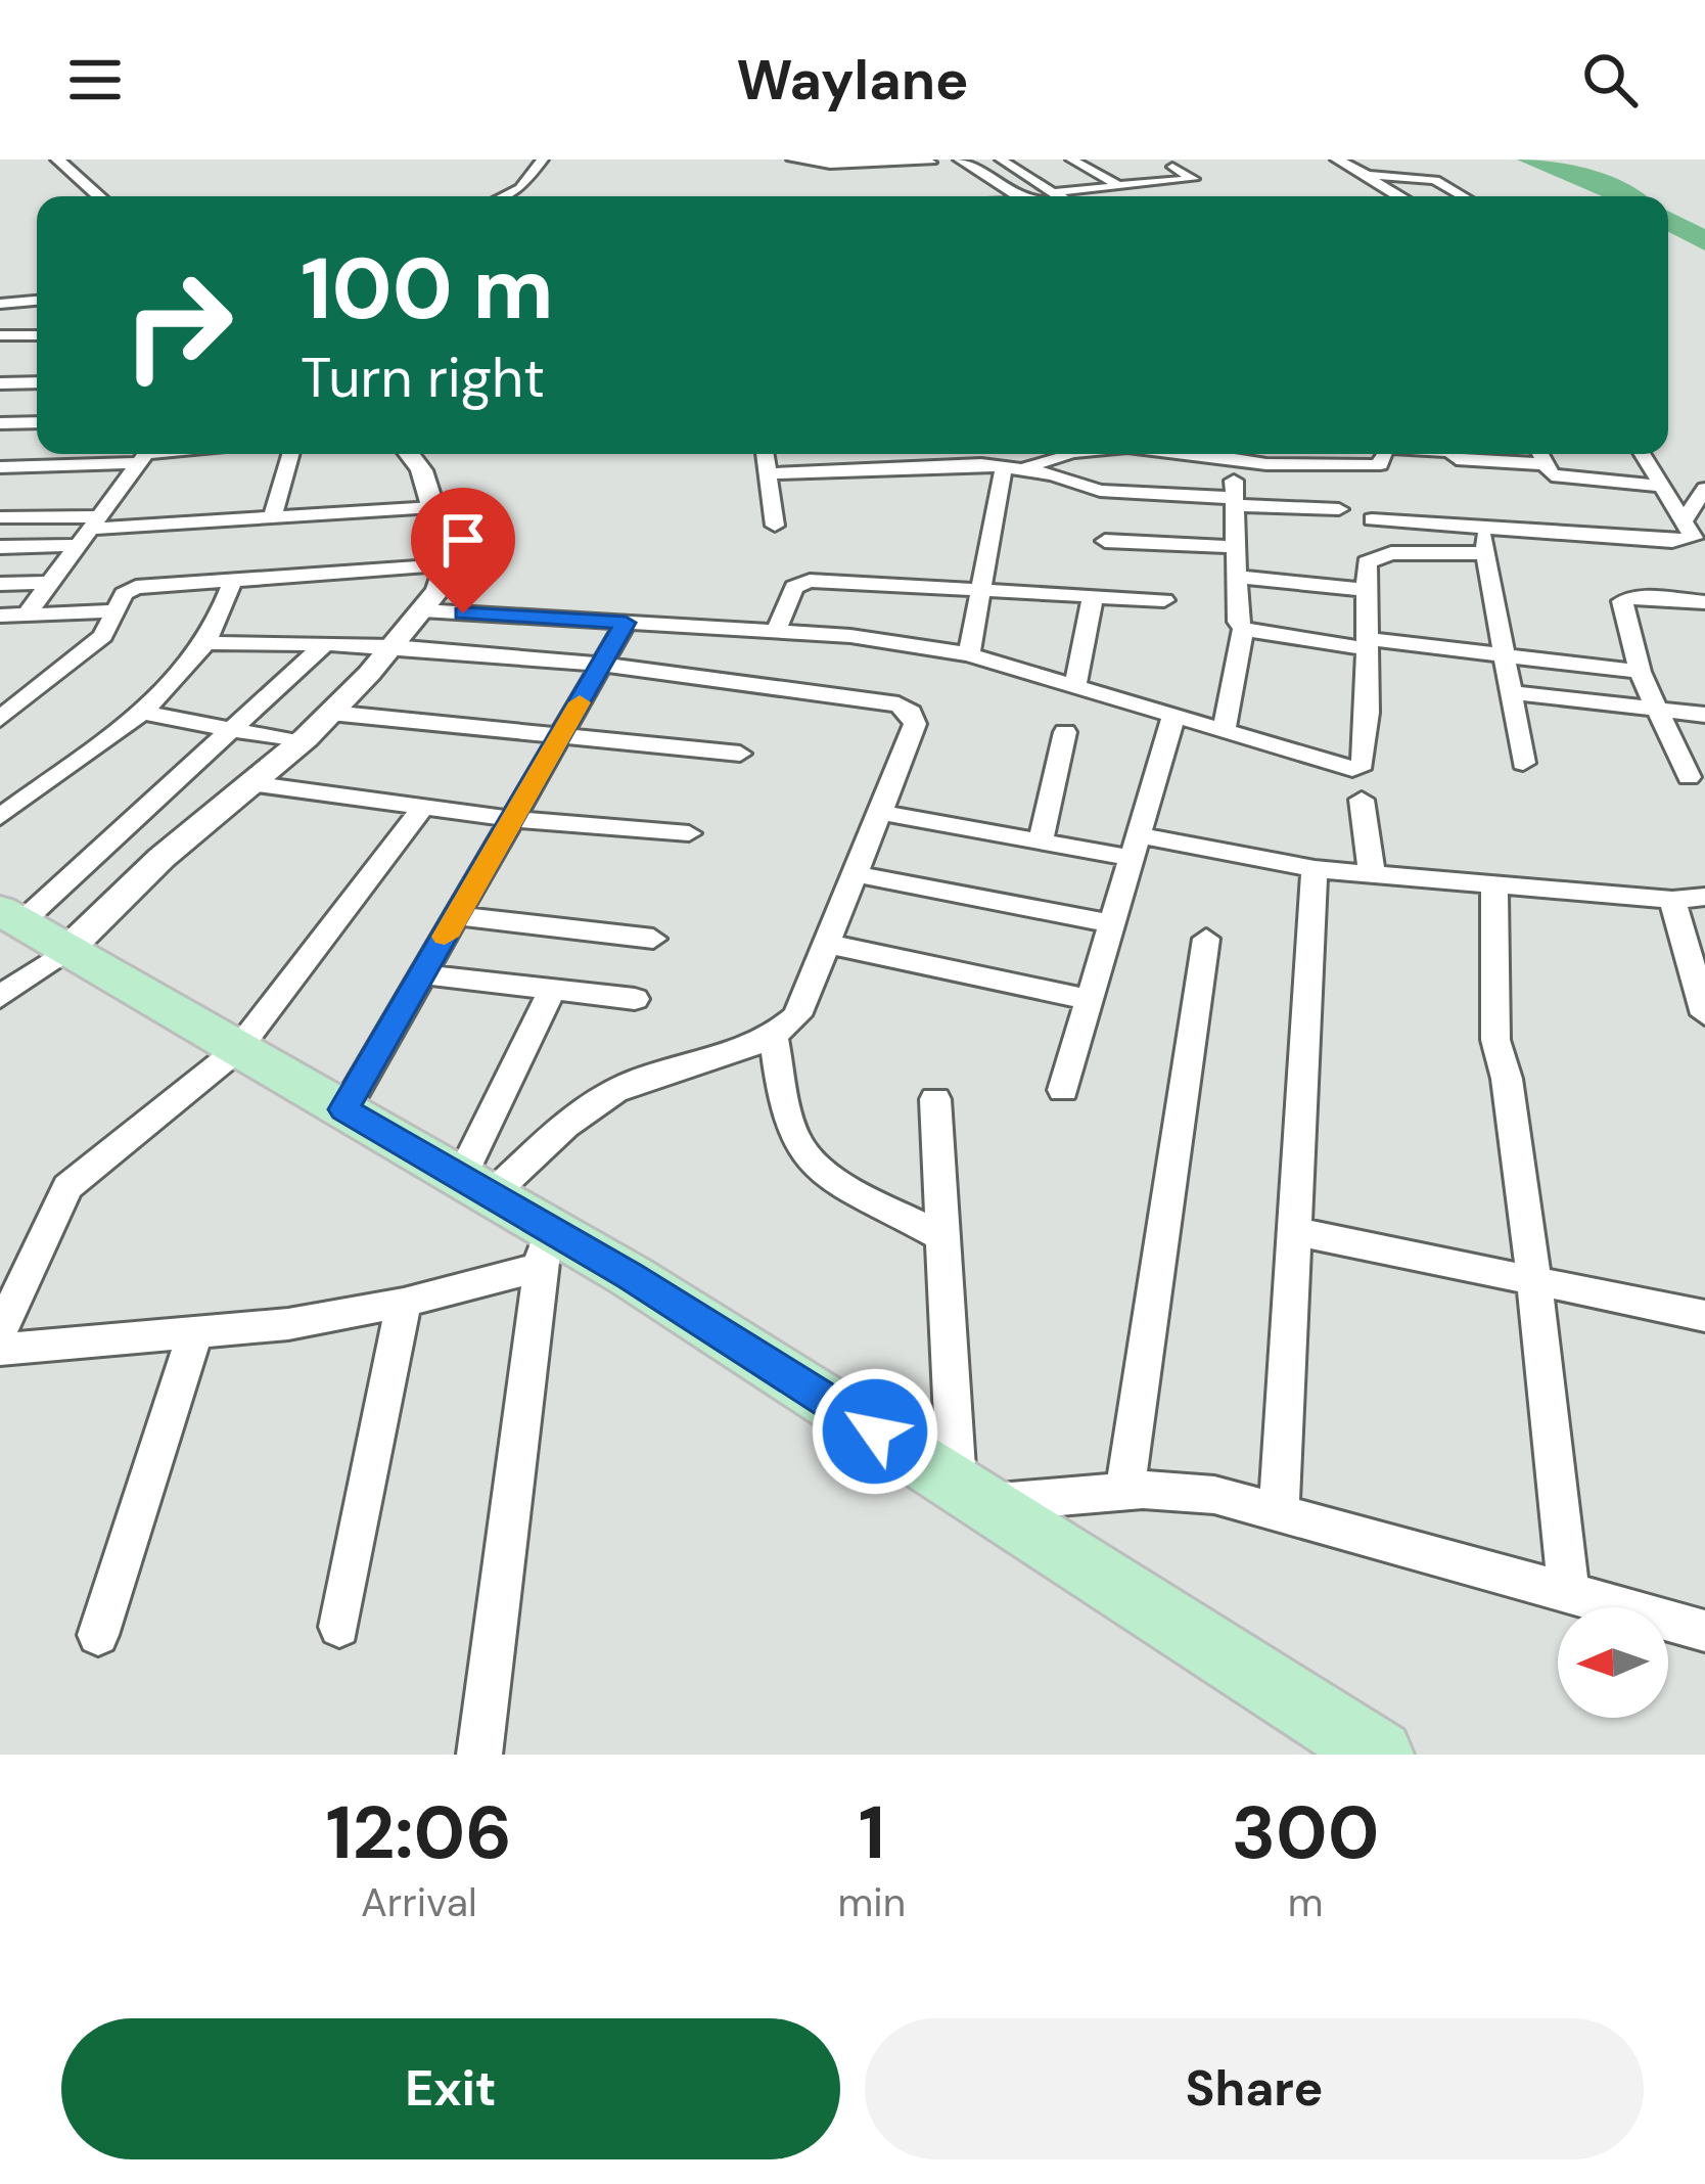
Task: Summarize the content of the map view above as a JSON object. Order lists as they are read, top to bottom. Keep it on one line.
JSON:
{"north":"left","page":{"header":"Waylane","turn":["100 m","Turn right"],"eta":["12:06","Arrival","1","min","300","m"],"buttons":["Exit","Share"]}}
